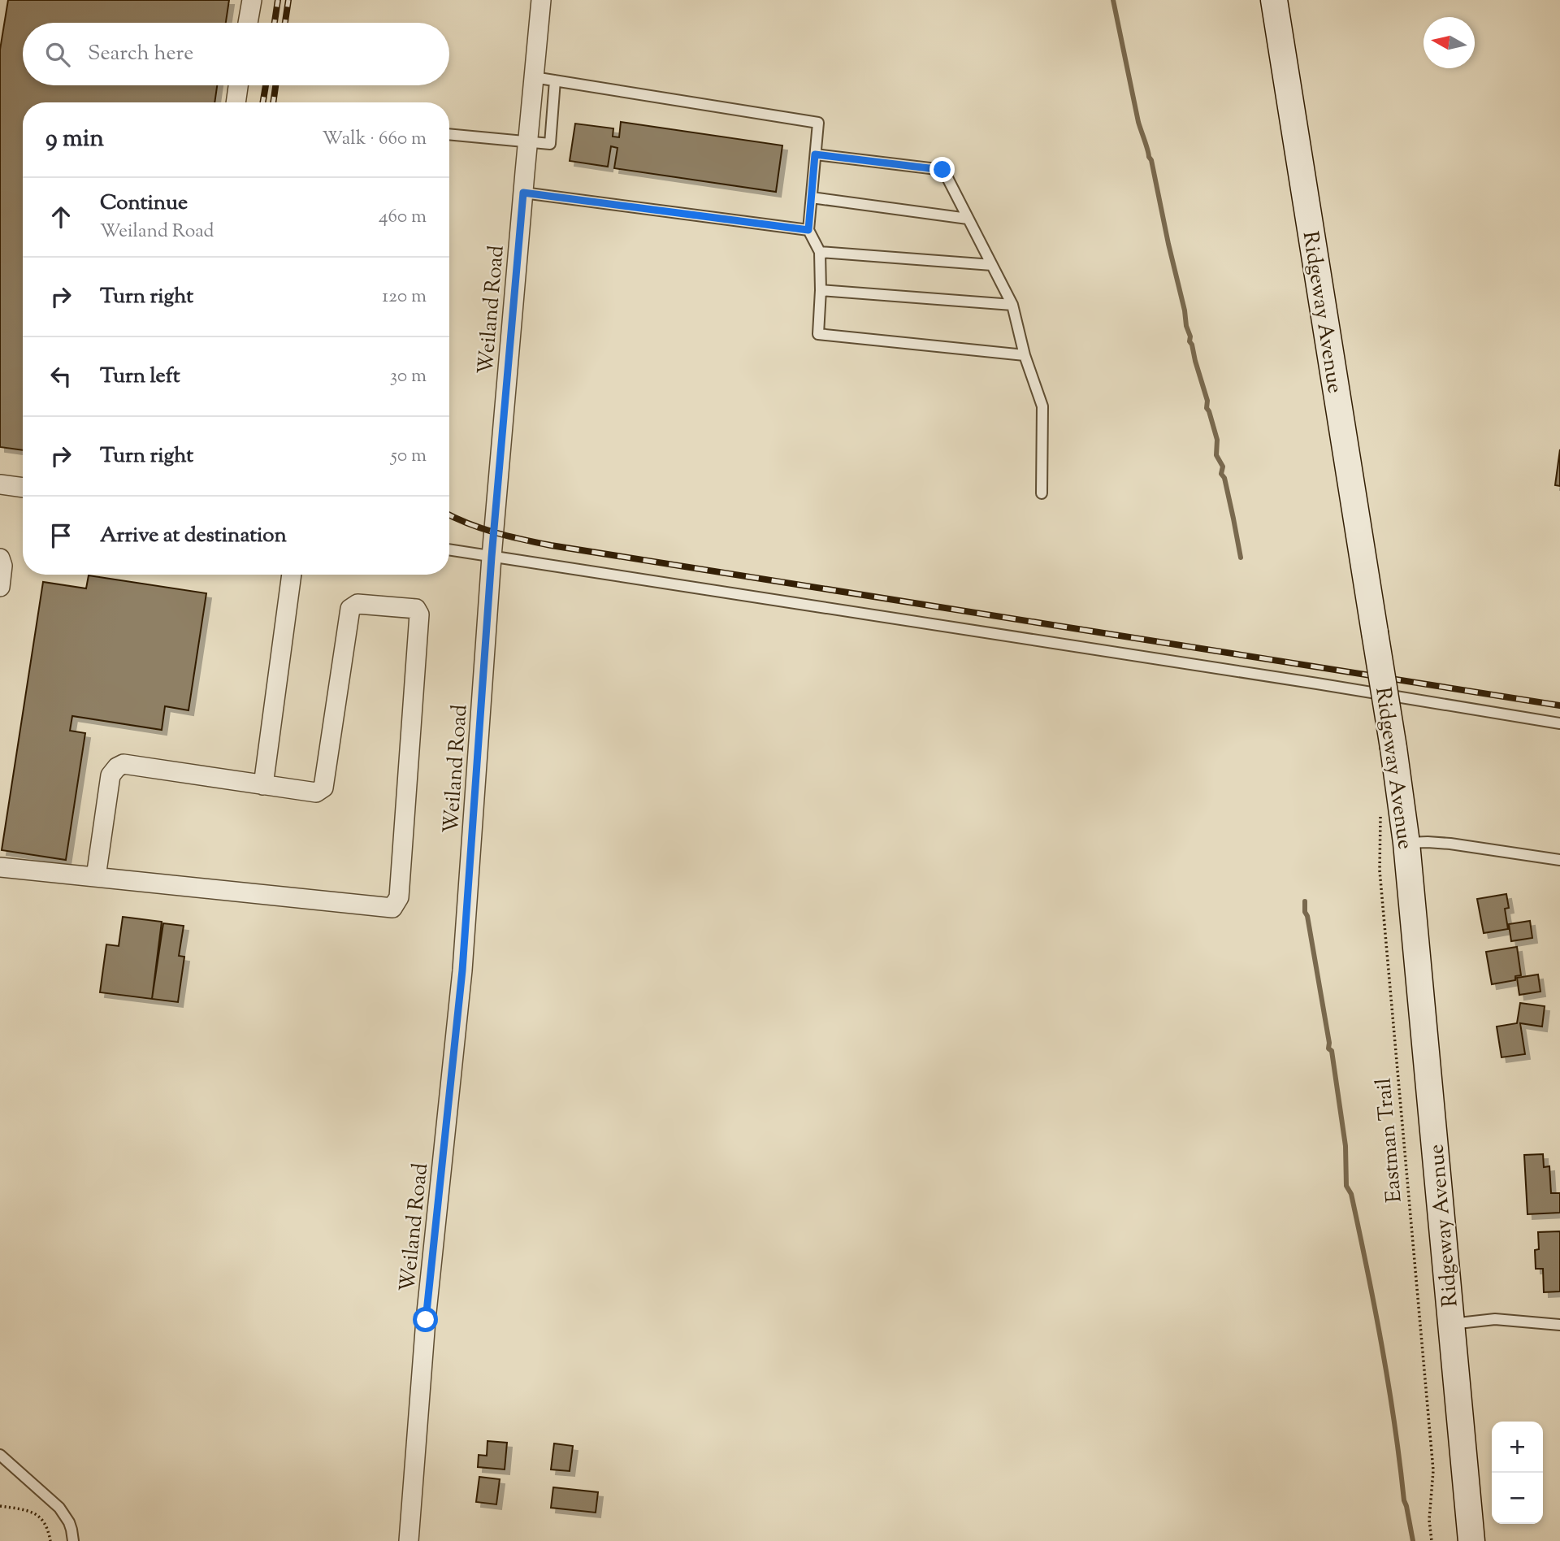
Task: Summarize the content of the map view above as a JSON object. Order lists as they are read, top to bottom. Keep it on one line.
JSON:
{"streets":{"main road":["Ridgeway Avenue"],"street":["Weiland Road"],"path":["Eastman Trail"]},"north":"left","page":{"search":"Search here","heading":["9 min","Walk · 660 m"],"list":[["Continue","Weiland Road","460 m"],["Turn right","120 m"],["Turn left","30 m"],["Turn right","50 m"],"Arrive at destination"],"map_buttons":["+","−"]}}
